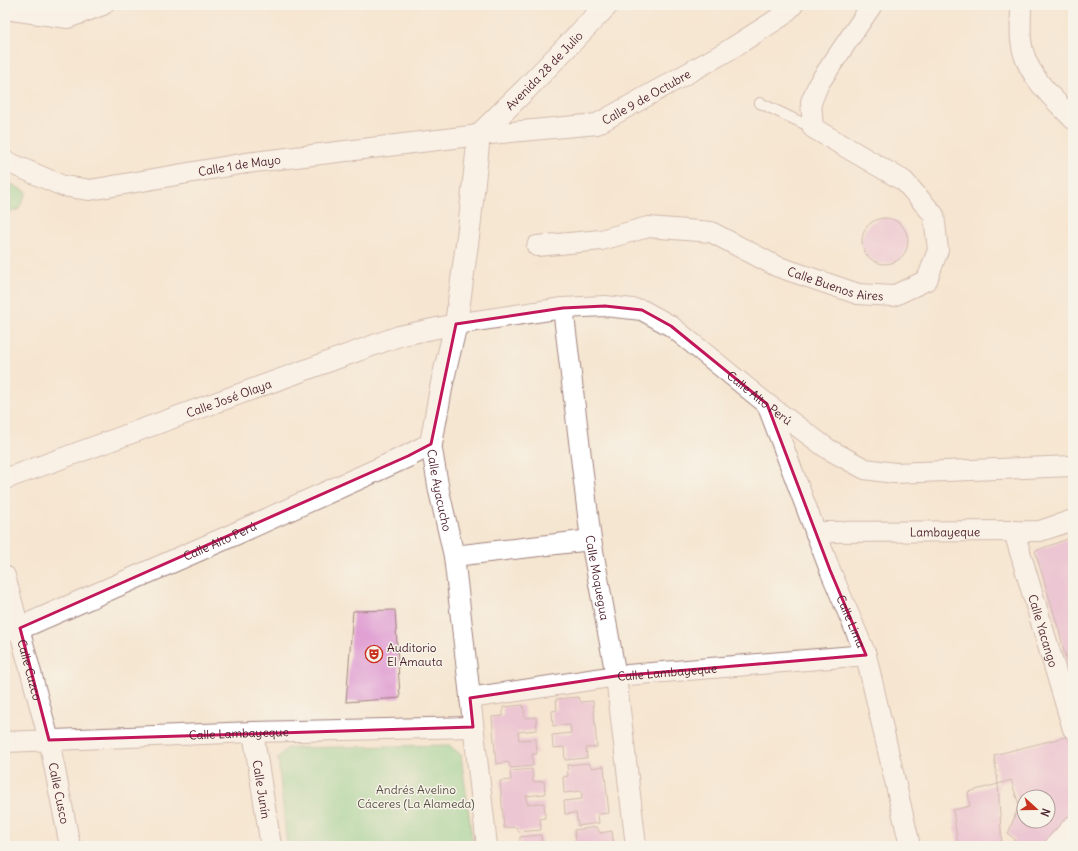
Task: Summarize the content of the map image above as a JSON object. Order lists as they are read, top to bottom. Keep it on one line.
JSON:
{"streets":{"street":["Avenida 28 de Julio","Calle 9 de Octubre","Calle 1 de Mayo","Calle Buenos Aires","Calle José Olaya","Calle Alto Perú","Calle Ayacucho","Lambayeque","Calle Moquegua","Calle Lima","Calle Yacango","Calle Cuzco","Calle Lambayeque","Calle Junín","Calle Cusco"]},"crossings":[["Avenida 28 de Julio","Calle 9 de Octubre"],["Avenida 28 de Julio","Calle 1 de Mayo"],["Avenida 28 de Julio","Calle Ayacucho"],["Calle 9 de Octubre","Calle 1 de Mayo"],["Calle 9 de Octubre","Calle Ayacucho"],["Calle 1 de Mayo","Calle Ayacucho"],["Calle José Olaya","Calle Alto Perú"],["Calle José Olaya","Calle Ayacucho"],["Calle Alto Perú","Calle Ayacucho"],["Calle Alto Perú","Calle Moquegua"],["Calle Alto Perú","Calle Lima"],["Calle Alto Perú","Calle Cuzco"],["Calle Ayacucho","Calle Lambayeque"],["Lambayeque","Calle Lima"],["Lambayeque","Calle Yacango"],["Calle Moquegua","Calle Lambayeque"],["Calle Lima","Calle Lambayeque"],["Calle Cuzco","Calle Lambayeque"],["Calle Cuzco","Calle Cusco"],["Calle Lambayeque","Calle Junín"],["Calle Lambayeque","Calle Cusco"]],"parks":["Andrés Avelino Cáceres (La Alameda)"],"places":{"theatre":["Auditorio El Amauta"]},"north":"right"}
